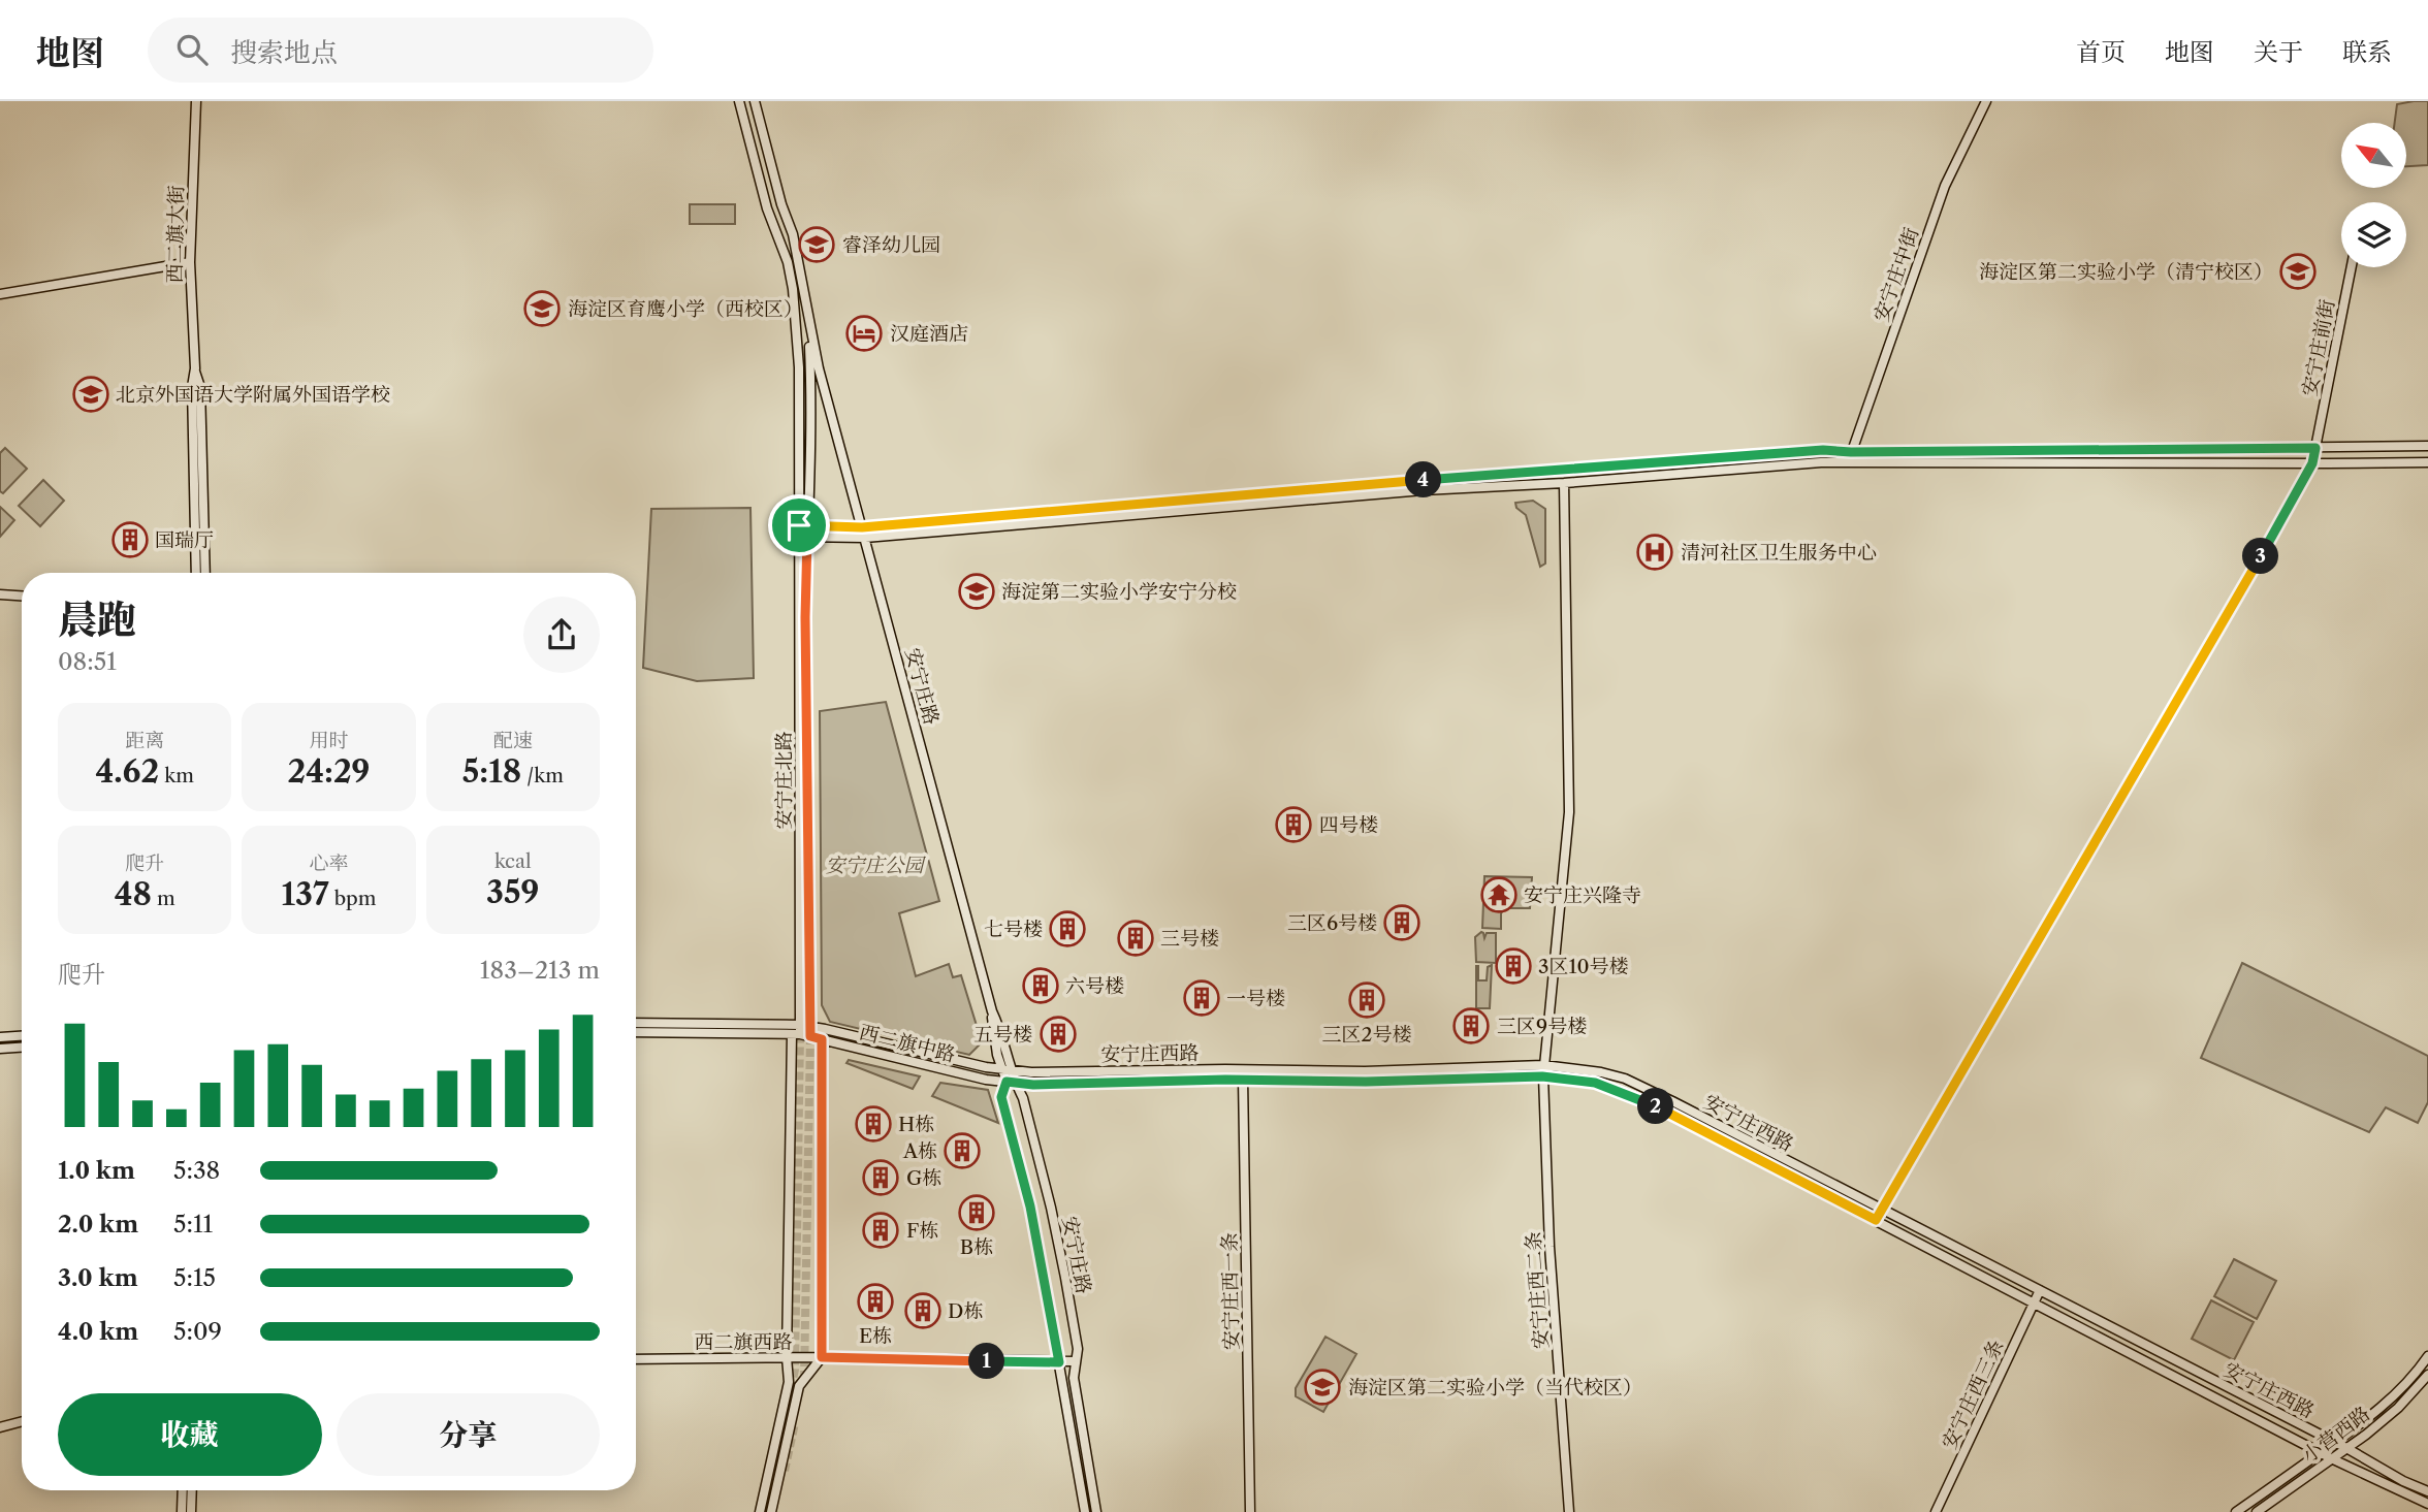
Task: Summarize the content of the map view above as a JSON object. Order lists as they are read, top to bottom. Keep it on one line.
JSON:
{"streets":{"main road":["西二旗大街","安宁庄中街","安宁庄前街","安宁庄路","安宁庄北路","西二旗中路","安宁庄西路","安宁庄西二条","安宁庄西一条","西二旗西路","安宁庄西三条","小营西路"]},"crossings":[["安宁庄路","西二旗中路"],["安宁庄路","安宁庄西路"],["安宁庄路","西二旗西路"],["安宁庄北路","西二旗中路"],["安宁庄北路","西二旗西路"],["西二旗中路","安宁庄西路"],["西二旗中路","安宁庄西一条"],["安宁庄西路","安宁庄西二条"],["安宁庄西路","安宁庄西一条"],["安宁庄西路","安宁庄西三条"],["安宁庄西路","小营西路"]],"parks":["安宁庄公园"],"places":{"school or university":["睿泽幼儿园","海淀区第二实验小学（清宁校区）","海淀区育鹰小学（西校区）","北京外国语大学附属外国语学校","海淀第二实验小学安宁分校","海淀区第二实验小学（当代校区）"],"hotel":["汉庭酒店"],"building":["国瑞厅","四号楼","三区6号楼","七号楼","三号楼","3区10号楼","六号楼","一号楼","三区2号楼","三区9号楼","五号楼","H栋","A栋","G栋","B栋","F栋","E栋","D栋"],"hospital":["清河社区卫生服务中心"],"temple":["安宁庄兴隆寺"]},"north":"top left","page":{"header":"地图","search":"搜索地点","nav":["首页","地图","关于","联系"],"pins":["4","3","2","1"],"heading":["晨跑","08:51"],"stats":[["距离","4.62 km"],["用时","24:29"],["配速","5:18 /km"],["爬升","48 m"],["心率","137 bpm"],["kcal","359"]],"chart":["爬升","183–213 m"],"list":[{"name":"1.0 km","note":"5:38"},{"name":"2.0 km","note":"5:11"},{"name":"3.0 km","note":"5:15"},{"name":"4.0 km","note":"5:09"}],"buttons":["收藏","分享"]}}
